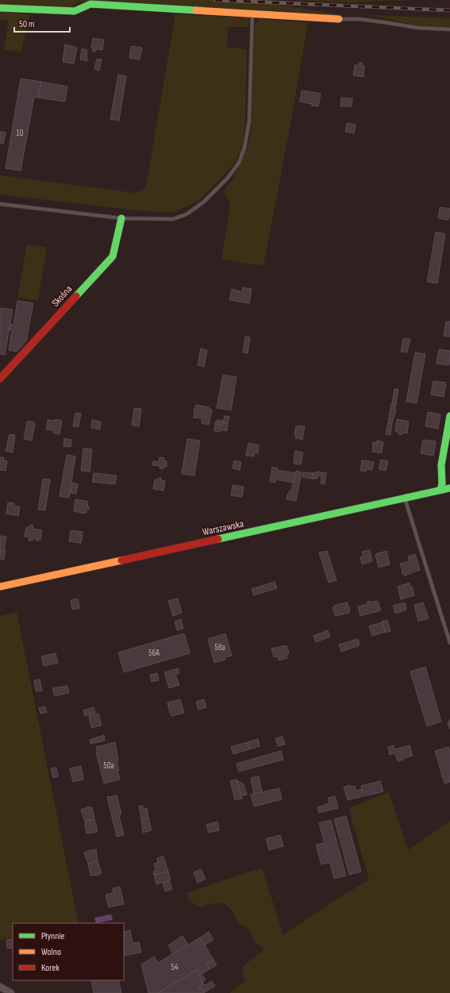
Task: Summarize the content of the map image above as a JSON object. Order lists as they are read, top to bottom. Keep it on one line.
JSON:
{"streets":{"street":["Skośna","Warszawska"]},"house_numbers":["10","58a","56A","50a","54"],"legend":["Płynnie","Wolno","Korek"],"scale_bar":"50 m"}
